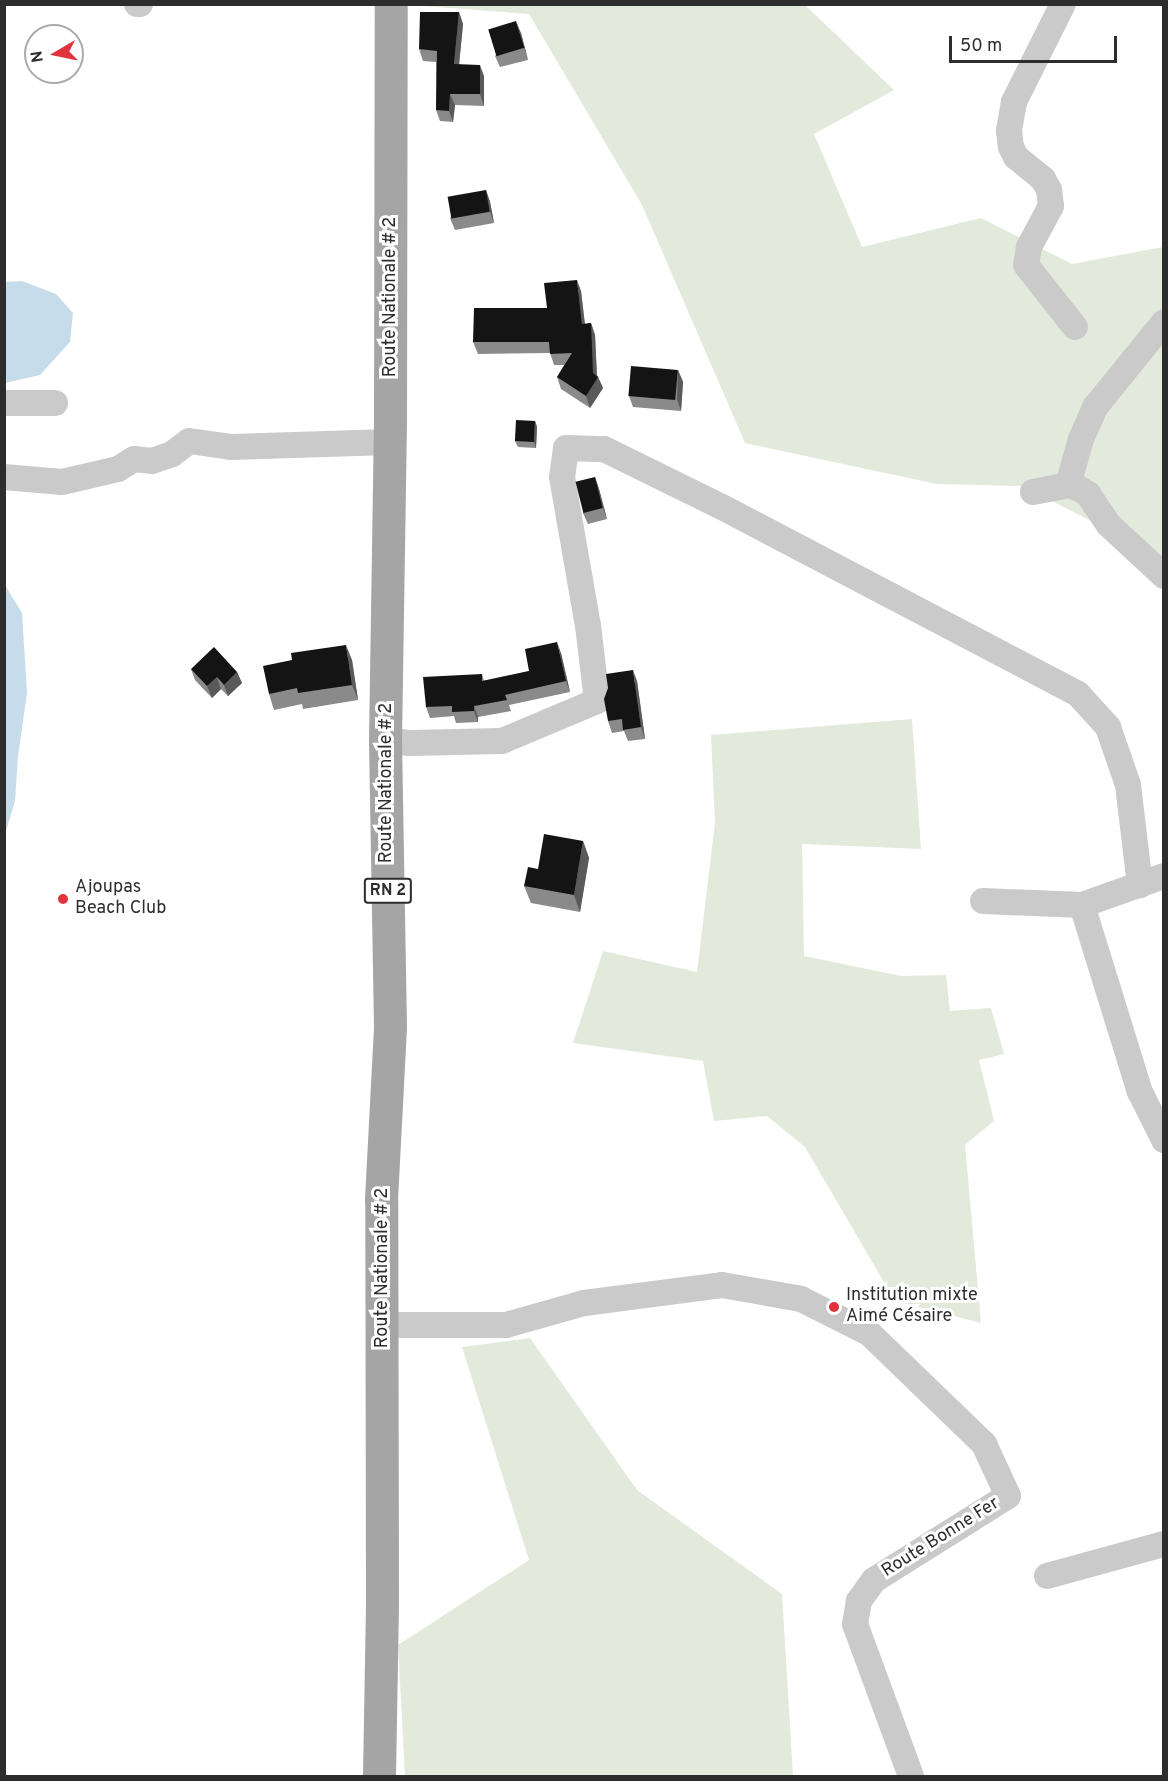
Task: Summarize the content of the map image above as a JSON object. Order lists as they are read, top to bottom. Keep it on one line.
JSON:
{"streets":{"main road":["Route Nationale # 2","RN 2"],"street":["Route Bonne Fer"]},"crossings":[["Route Nationale # 2","Route Bonne Fer"]],"places":["Ajoupas Beach Club","Institution mixte Aimé Césaire"],"scale_bar":"50 m","north":"left"}
